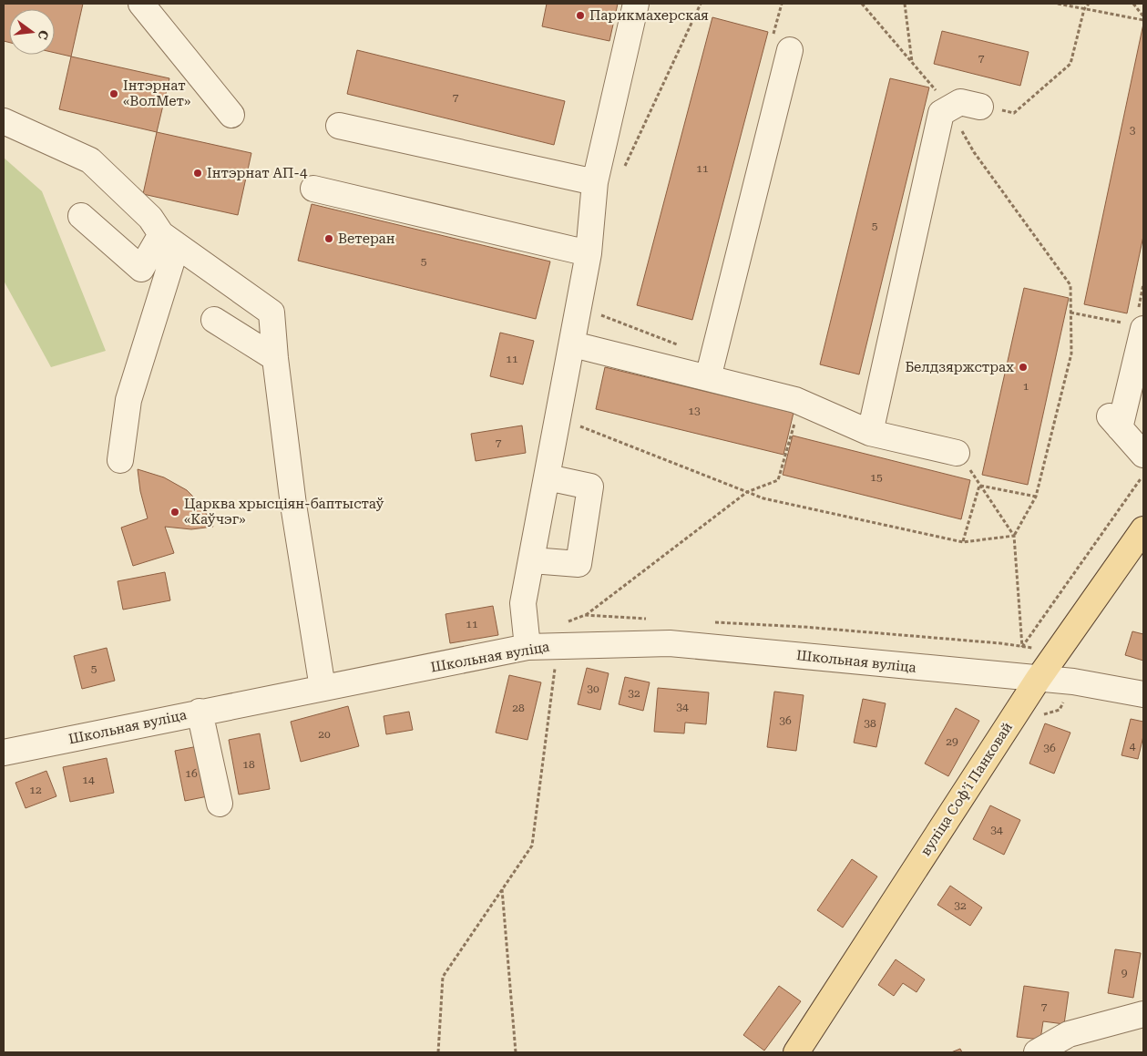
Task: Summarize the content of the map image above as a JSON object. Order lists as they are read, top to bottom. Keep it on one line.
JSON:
{"streets":{"main road":["вуліца Софʼі Панковай"],"street":["Школьная вуліца"]},"crossings":[["Школьная вуліца","вуліца Софʼі Панковай"]],"places":["Парикмахерская","Інтэрнат «ВолМет»","Інтэрнат АП-4","Ветеран","Белдзяржстрах","Царква хрысціян-баптыстаў «Каўчэг»"],"house_numbers":["7","7","3","11","5","5","11","1","13","7","15","11","5","30","32","34","28","36","38","20","29","4","36","18","16","14","12","34","32","9","7"],"north":"right"}
